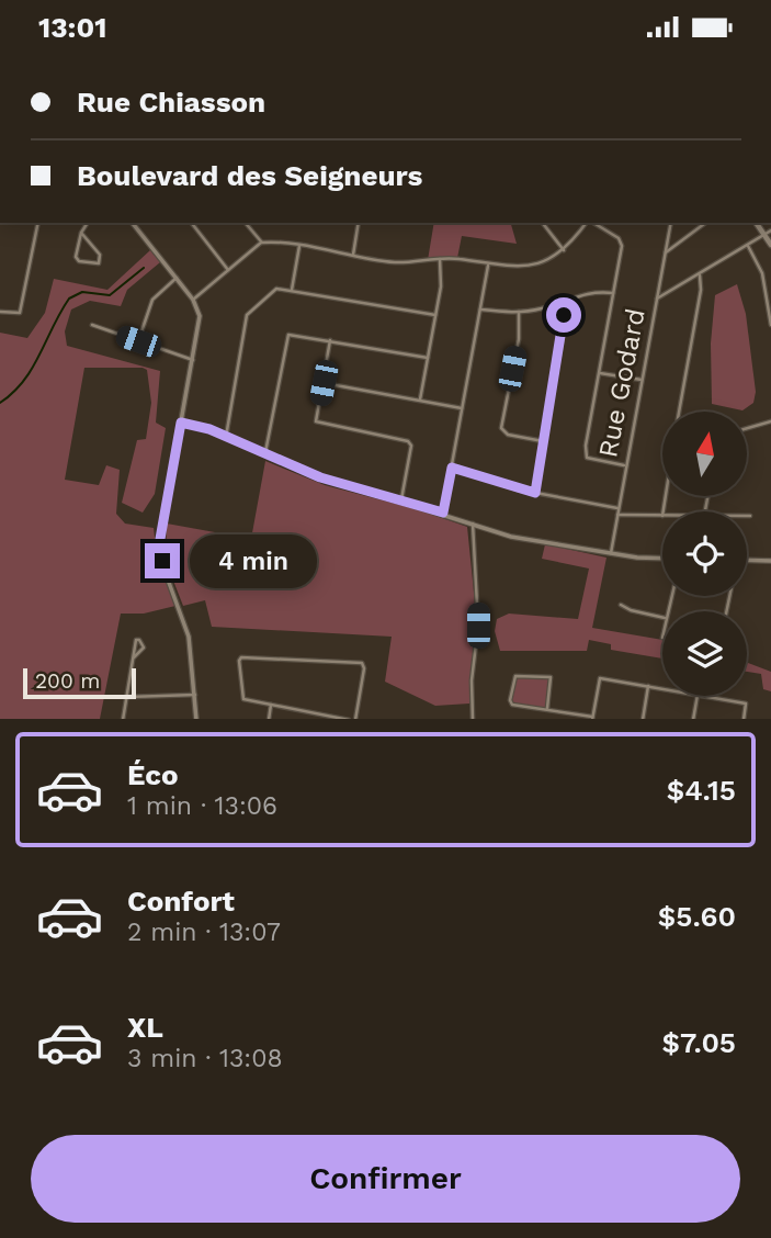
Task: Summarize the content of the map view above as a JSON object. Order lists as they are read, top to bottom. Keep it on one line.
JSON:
{"streets":{"street":["Rue Godard"]},"scale_bar":"200 m","north":"top","page":{"status":"13:01","banner":["Rue Chiasson","Boulevard des Seigneurs"],"bubble":"4 min","scale":"200 m","list":[{"name":"Éco","note":"1 min · 13:06","value":"$4.15"},{"name":"Confort","note":"2 min · 13:07","value":"$5.60"},{"name":"XL","note":"3 min · 13:08","value":"$7.05"}],"buttons":"Confirmer"}}
